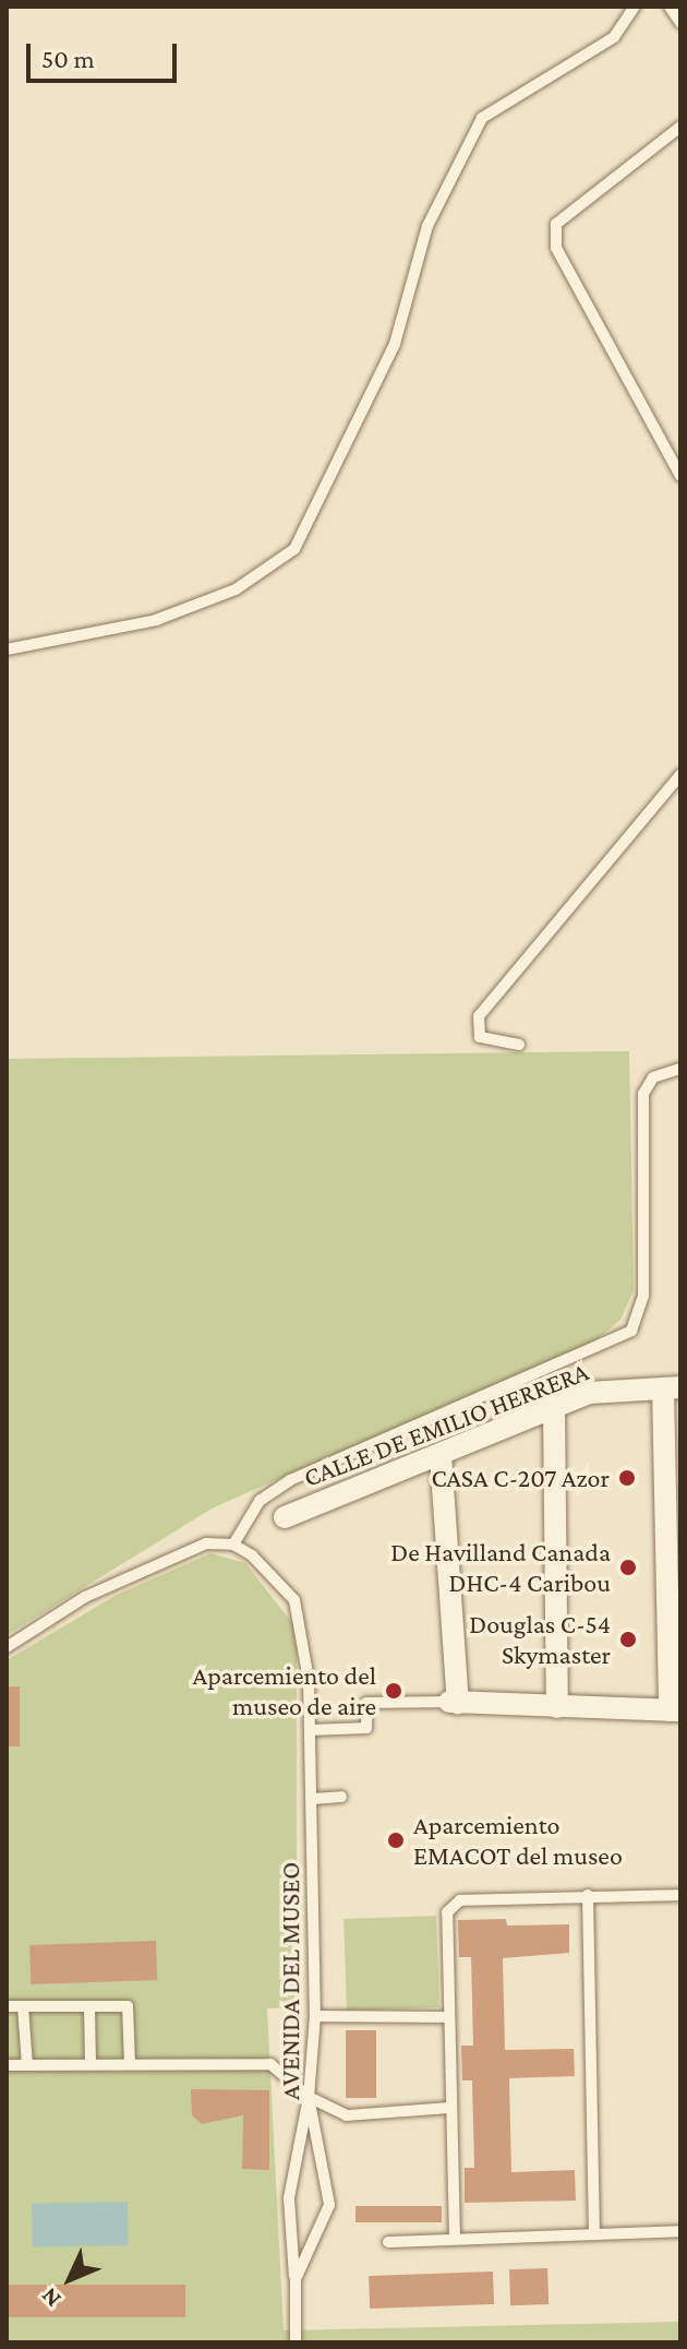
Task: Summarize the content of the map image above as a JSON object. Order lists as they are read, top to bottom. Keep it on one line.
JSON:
{"streets":{"street":["CALLE DE EMILIO HERRERA"],"lane":["AVENIDA DEL MUSEO"]},"places":["CASA C-207 Azor","De Havilland Canada DHC-4 Caribou","Douglas C-54 Skymaster","Aparcemiento del museo de aire","Aparcemiento EMACOT del museo"],"scale_bar":"50 m","north":"bottom left"}
